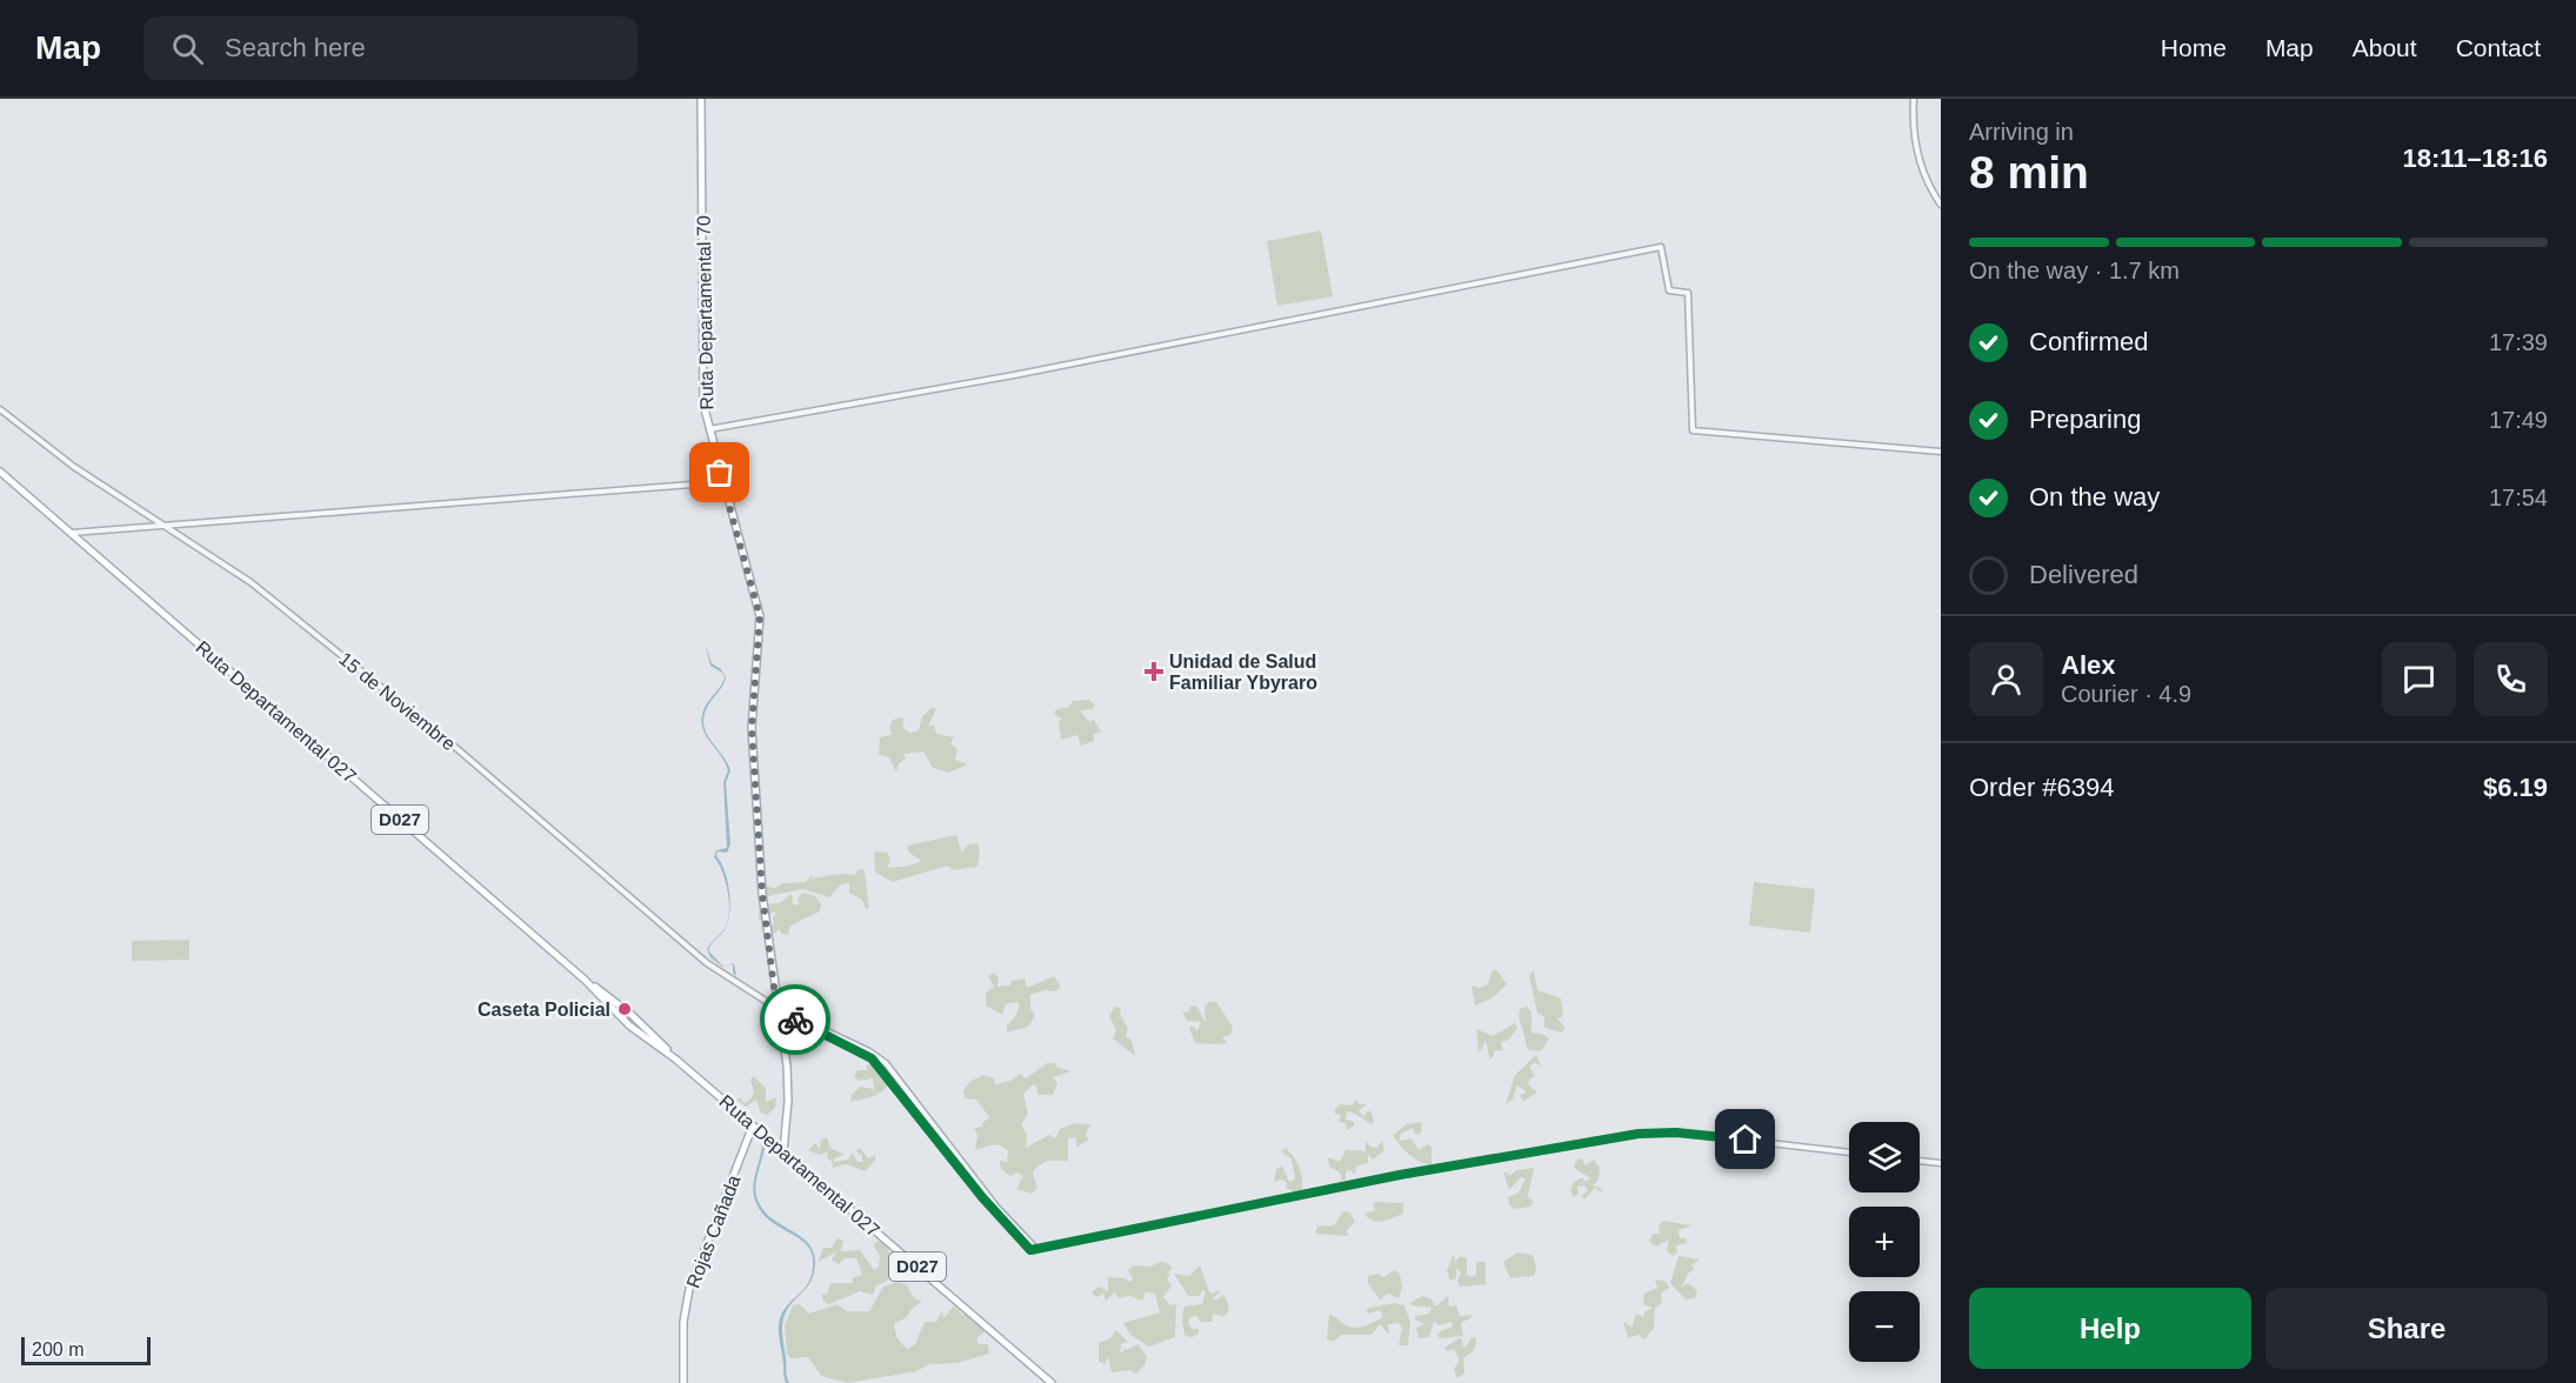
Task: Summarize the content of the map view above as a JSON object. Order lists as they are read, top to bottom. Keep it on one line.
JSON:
{"streets":{"main road":["Ruta Departamental 70","Ruta Departamental 027","D027","Rojas Cañada"],"street":["15 de Noviembre"]},"crossings":[["Ruta Departamental 70","15 de Noviembre"],["Ruta Departamental 70","Ruta Departamental 027"],["Ruta Departamental 027","Rojas Cañada"]],"places":{"health":["Unidad de Salud Familiar Ybyraro"],"other":["Caseta Policial"]},"scale_bar":"200 m","page":{"header":"Map","search":"Search here","nav":["Home","Map","About","Contact"],"heading":["8 min","Arriving in","18:11–18:16"],"panel":["Alex","Courier · 4.9","Order #6394","$6.19"],"bar":"On the way · 1.7 km","list":[["Confirmed","17:39"],["Preparing","17:49"],["On the way","17:54"],"Delivered"],"map_buttons":["+","−"],"buttons":["Help","Share"],"scale":"200 m"}}
